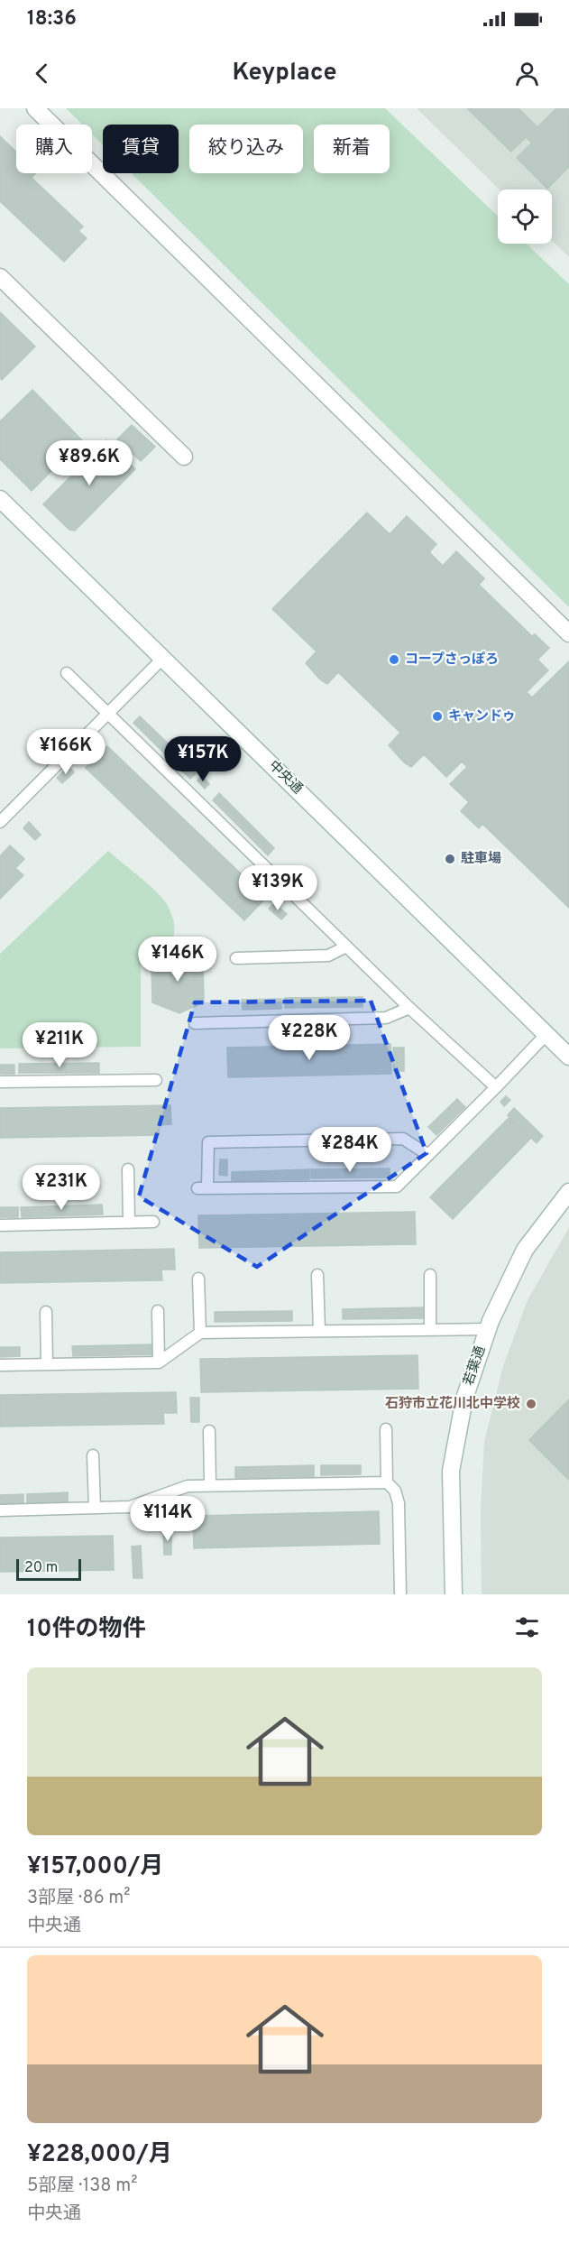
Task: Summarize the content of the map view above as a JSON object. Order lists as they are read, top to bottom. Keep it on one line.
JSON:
{"streets":{"street":["中央通","若葉通"]},"places":["コープさっぽろ","キャンドゥ","駐車場","石狩市立花川北中学校"],"scale_bar":"20 m","page":{"status":"18:36","header":"Keyplace","chip":["購入","賃貸","絞り込み","新着"],"price":["¥89.6K","¥166K","¥157K","¥139K","¥146K","¥228K","¥211K","¥284K","¥231K","¥114K"],"scale":"20 m","heading":"10件の物件","list":[{"name":"¥157,000/月","note":"3部屋 · 86 m² · 中央通"},{"name":"¥228,000/月","note":"5部屋 · 138 m² · 中央通"}]}}
